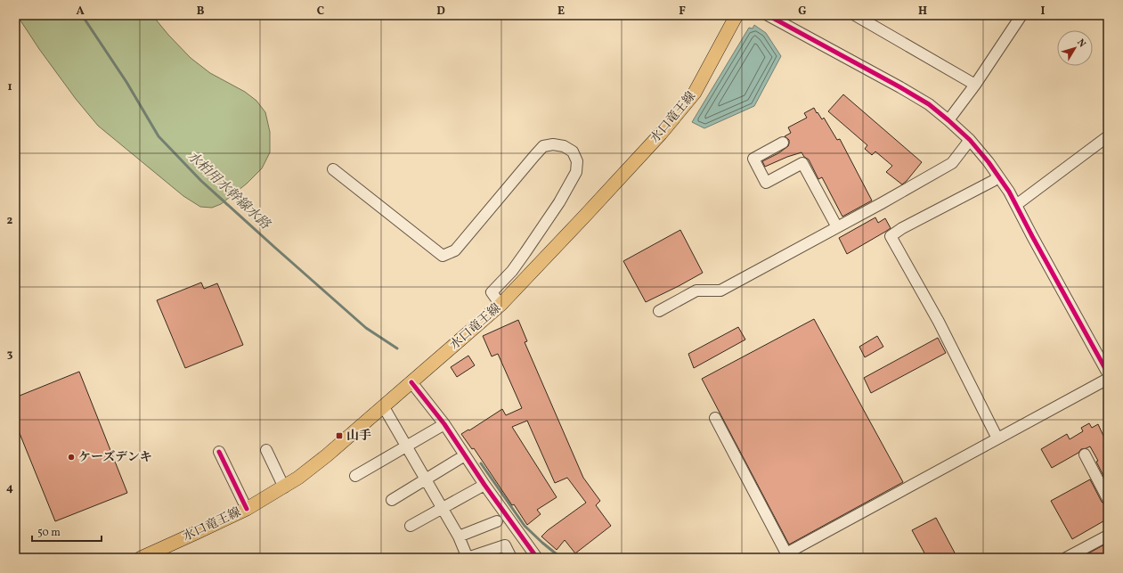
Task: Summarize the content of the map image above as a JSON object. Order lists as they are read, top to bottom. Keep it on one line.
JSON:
{"streets":{"main road":["水口竜王線"]},"water":["水柏用水幹線水路"],"places":{"transit":["山手"],"other":["ケーズデンキ"]},"scale_bar":"50 m","north":"top right","grid":{"columns":["A","B","C","D","E","F","G","H","I"],"rows":["1","2","3","4"]}}
